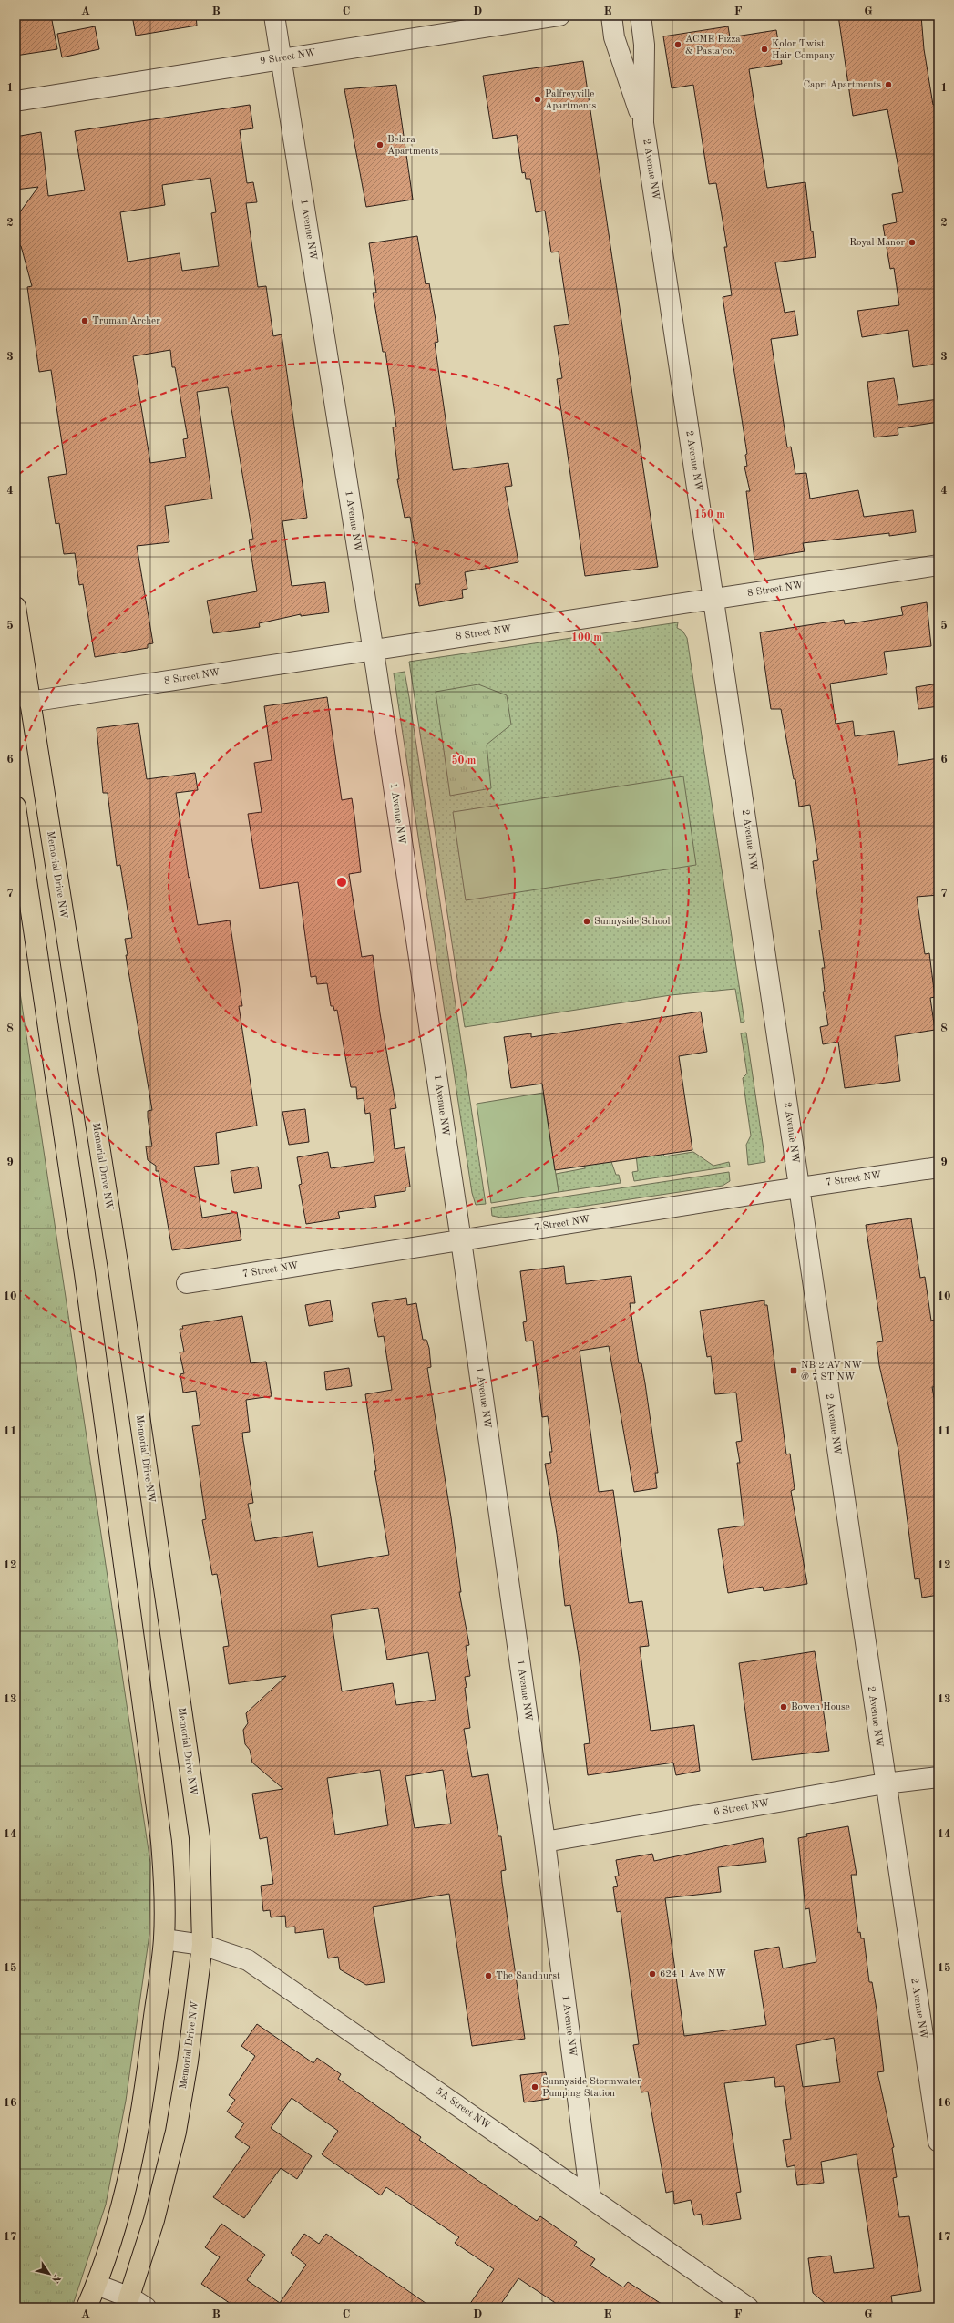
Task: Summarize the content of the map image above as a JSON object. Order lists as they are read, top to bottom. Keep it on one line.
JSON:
{"streets":{"main road":["Memorial Drive NW"],"street":["9 Street NW","2 Avenue NW","1 Avenue NW","8 Street NW","7 Street NW","6 Street NW","5A Street NW"]},"crossings":[["9 Street NW","1 Avenue NW"],["2 Avenue NW","8 Street NW"],["2 Avenue NW","7 Street NW"],["2 Avenue NW","6 Street NW"],["1 Avenue NW","8 Street NW"],["1 Avenue NW","7 Street NW"],["1 Avenue NW","6 Street NW"],["1 Avenue NW","5A Street NW"],["8 Street NW","Memorial Drive NW"],["Memorial Drive NW","5A Street NW"]],"places":{"other":["ACME Pizza & Pasta co.","Kolor Twist Hair Company","Capri Apartments","Palfreyville Apartments","Belara Apartments","Royal Manor","Truman Archer","Sunnyside School","Bowen House","624 1 Ave NW","The Sandhurst","Sunnyside Stormwater Pumping Station"],"transit":["NB 2 AV NW @ 7 ST NW"]},"north":"bottom right","grid":{"columns":["A","B","C","D","E","F","G"],"rows":["1","2","3","4","5","6","7","8","9","10","11","12","13","14","15","16","17"]},"rings":["150 m","100 m","50 m"]}
